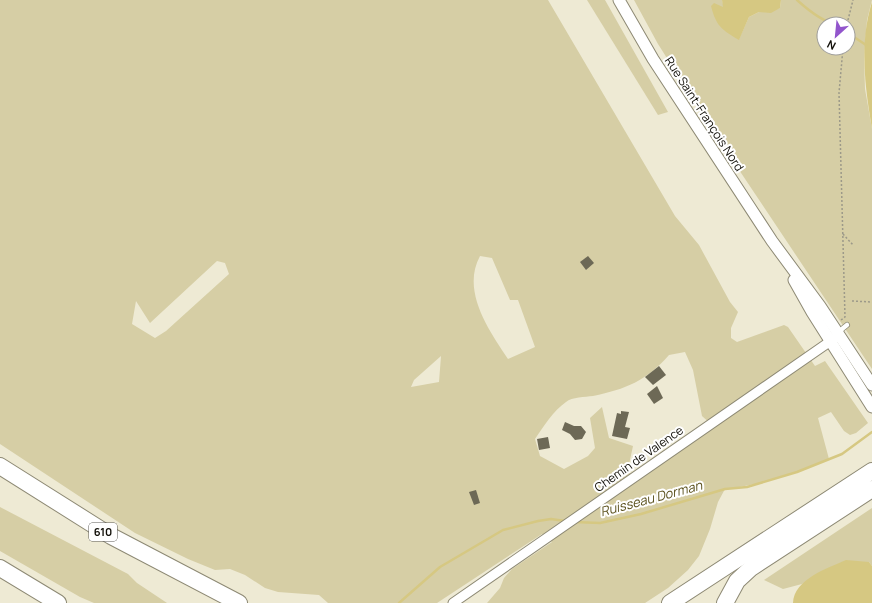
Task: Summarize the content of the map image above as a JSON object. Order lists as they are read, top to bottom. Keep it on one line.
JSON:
{"streets":{"highway":["610"],"street":["Rue Saint-François Nord","Chemin de Valence"]},"crossings":[["Rue Saint-François Nord","Chemin de Valence"]],"water":["Ruisseau Dorman"],"north":"bottom left"}
